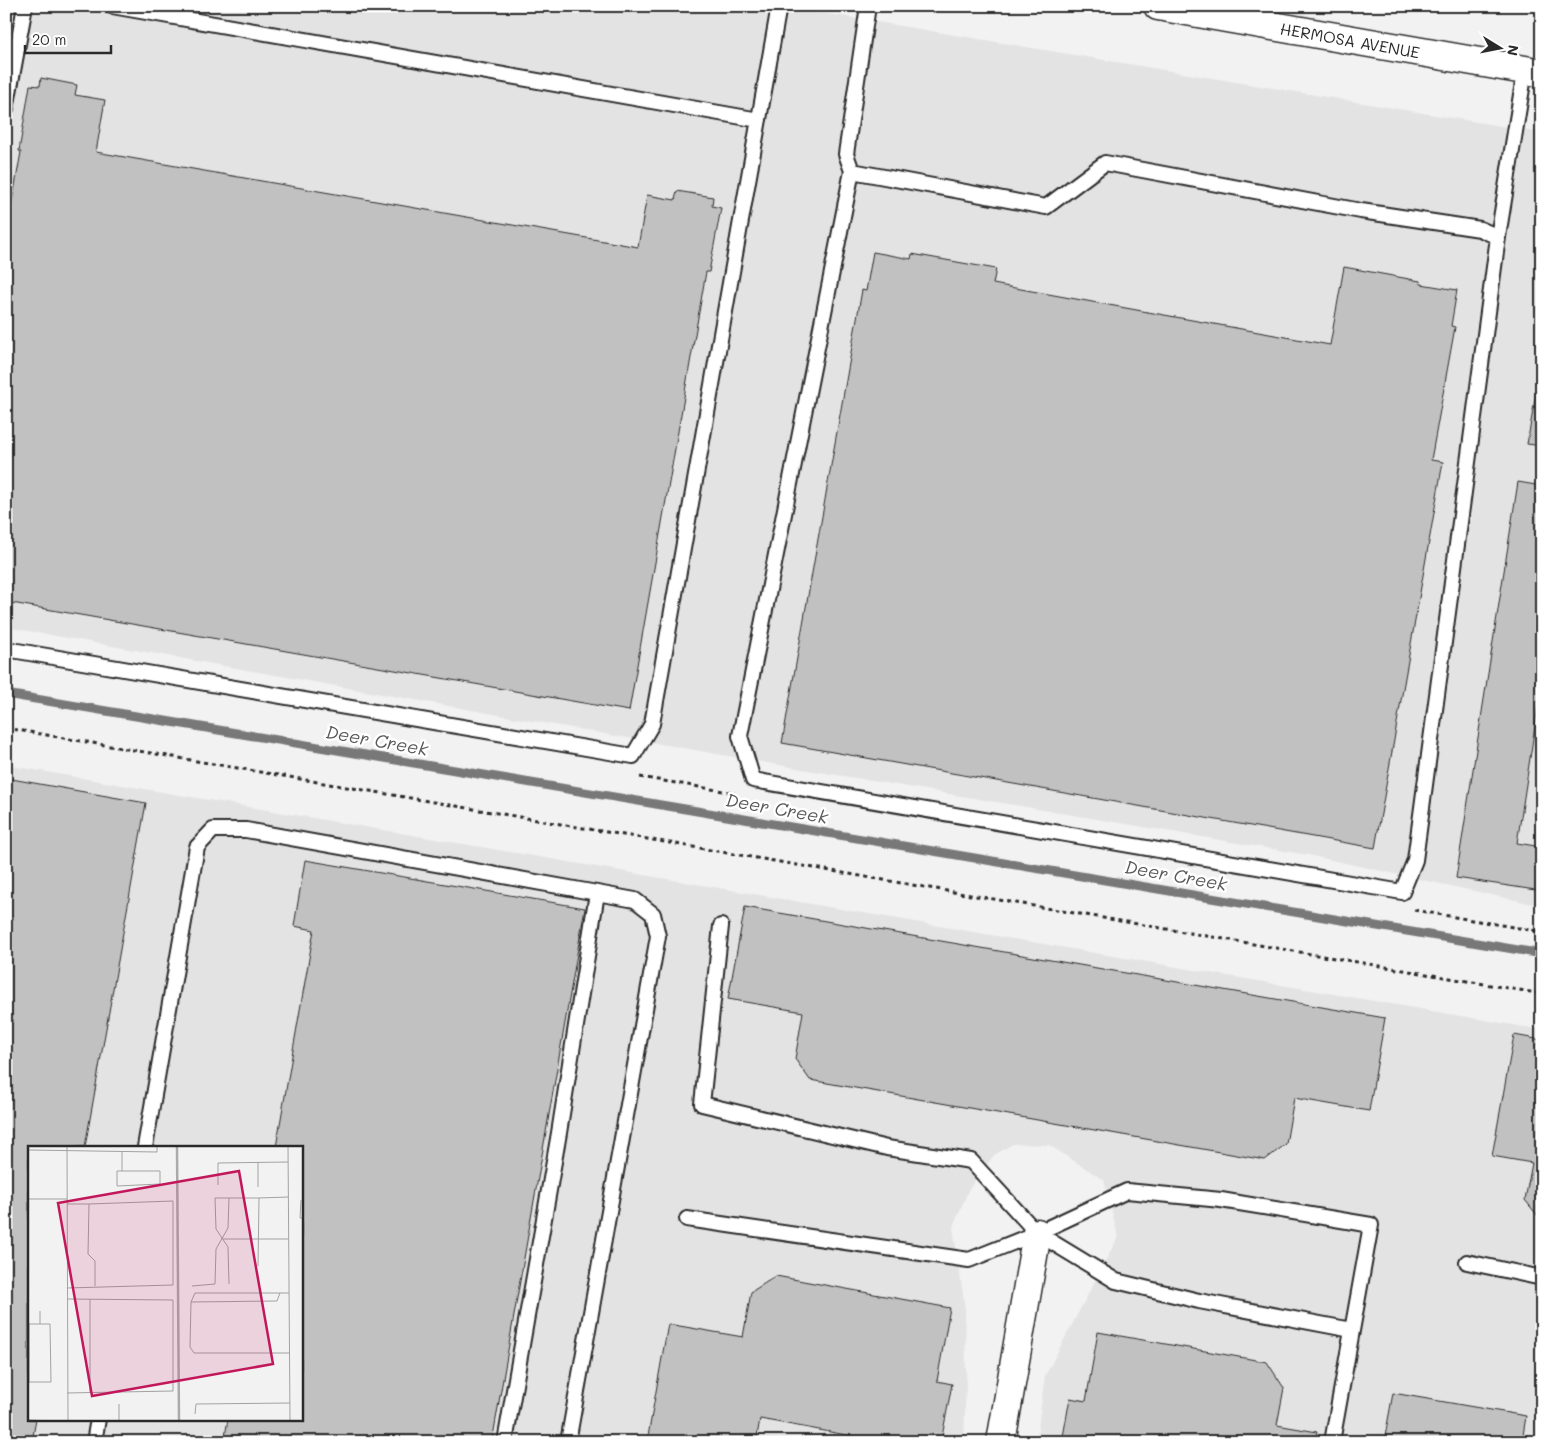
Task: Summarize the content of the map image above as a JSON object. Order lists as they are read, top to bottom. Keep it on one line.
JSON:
{"streets":{"street":["HERMOSA AVENUE"]},"water":["Deer Creek"],"scale_bar":"20 m","north":"right"}
